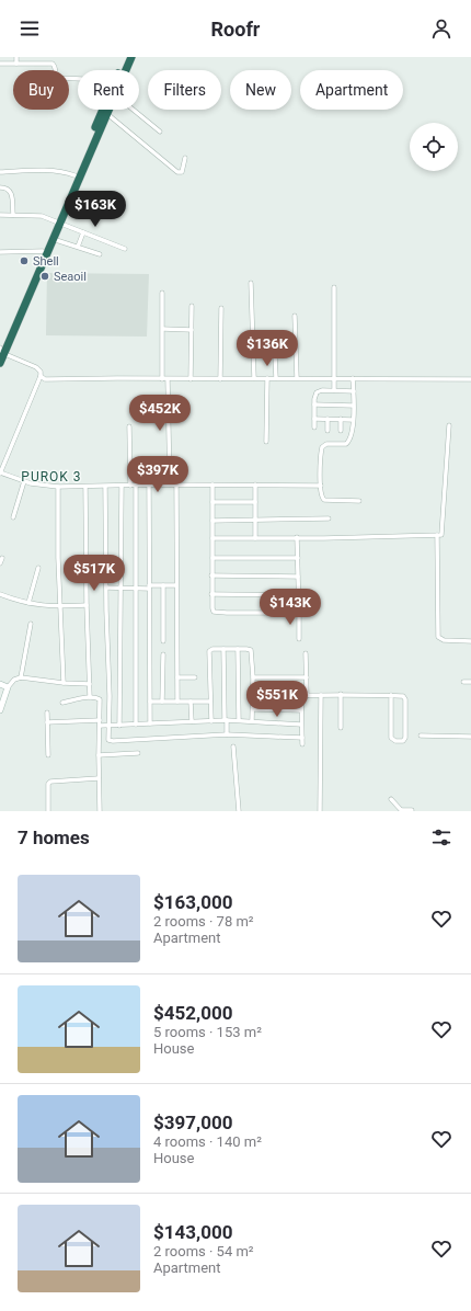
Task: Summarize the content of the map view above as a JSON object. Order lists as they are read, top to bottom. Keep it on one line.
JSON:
{"districts":["PUROK 3"],"places":["Shell","Seaoil"],"page":{"header":"Roofr","chip":["Buy","Rent","Filters","New","Apartment"],"price":["$163K","$136K","$452K","$397K","$517K","$143K","$551K"],"heading":"7 homes","list":[{"name":"$163,000","note":"2 rooms · 78 m² · Apartment"},{"name":"$452,000","note":"5 rooms · 153 m² · House"},{"name":"$397,000","note":"4 rooms · 140 m² · House"},{"name":"$143,000","note":"2 rooms · 54 m² · Apartment"}]}}
